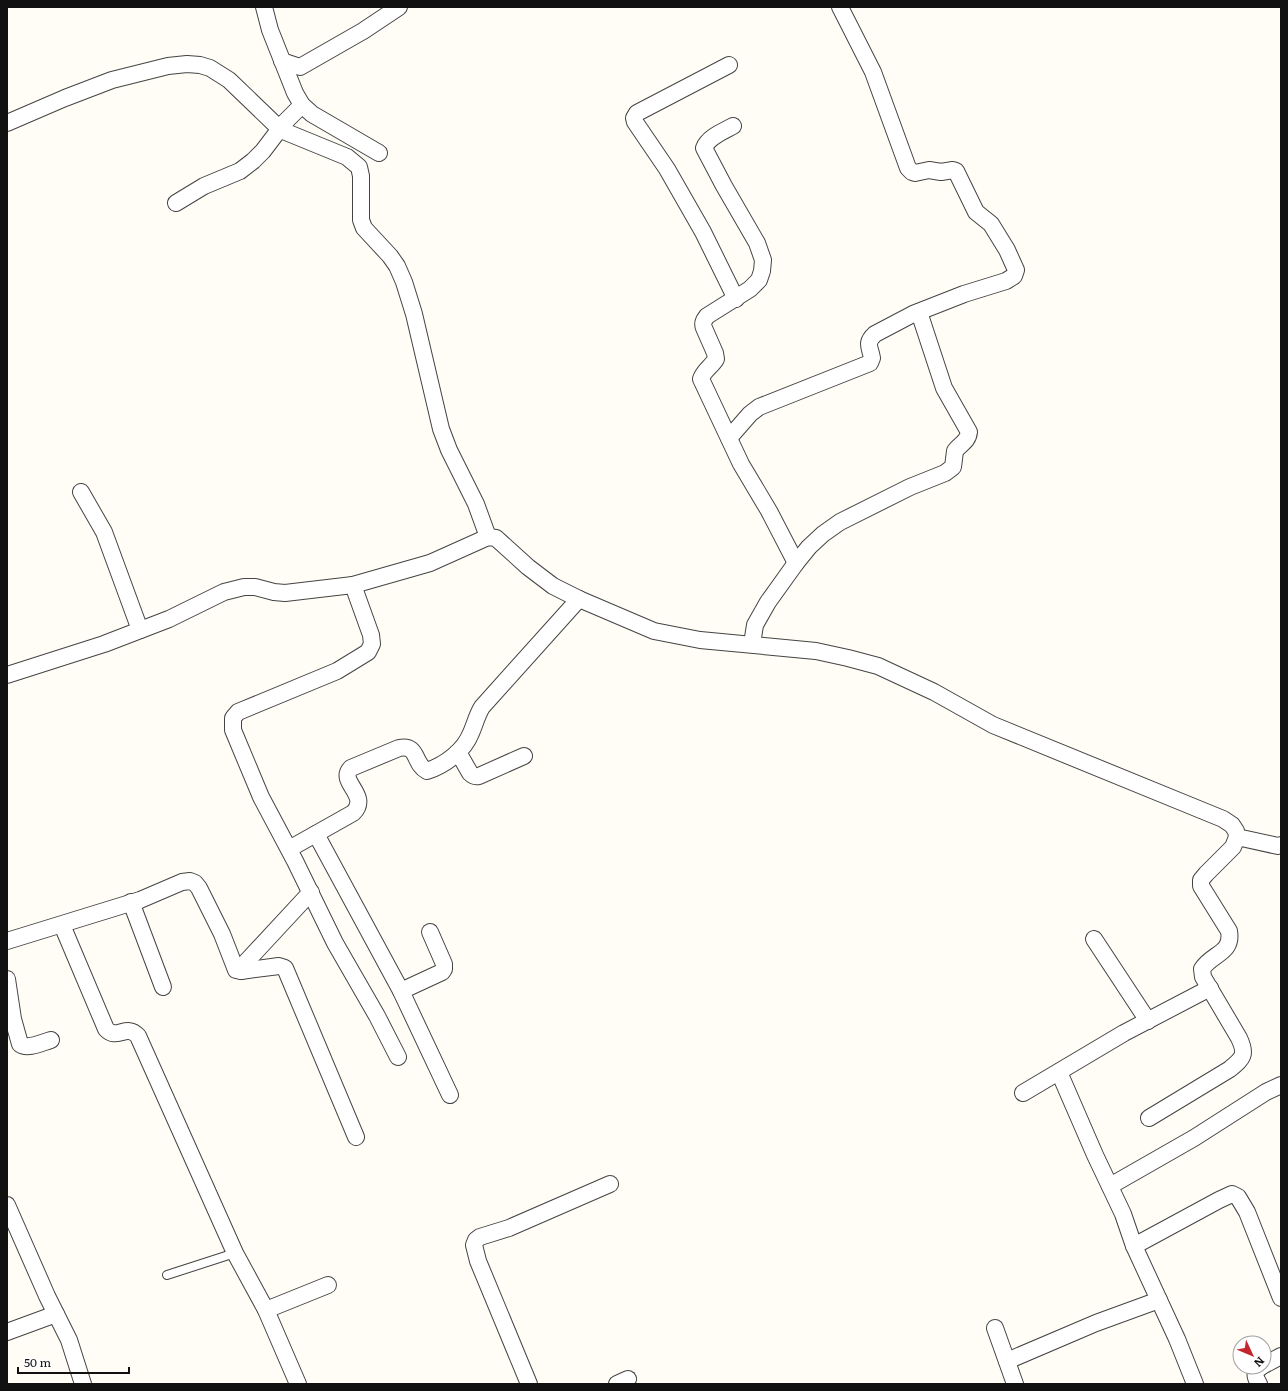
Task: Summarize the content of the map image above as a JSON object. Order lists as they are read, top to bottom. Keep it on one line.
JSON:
{"scale_bar":"50 m","north":"bottom right"}
